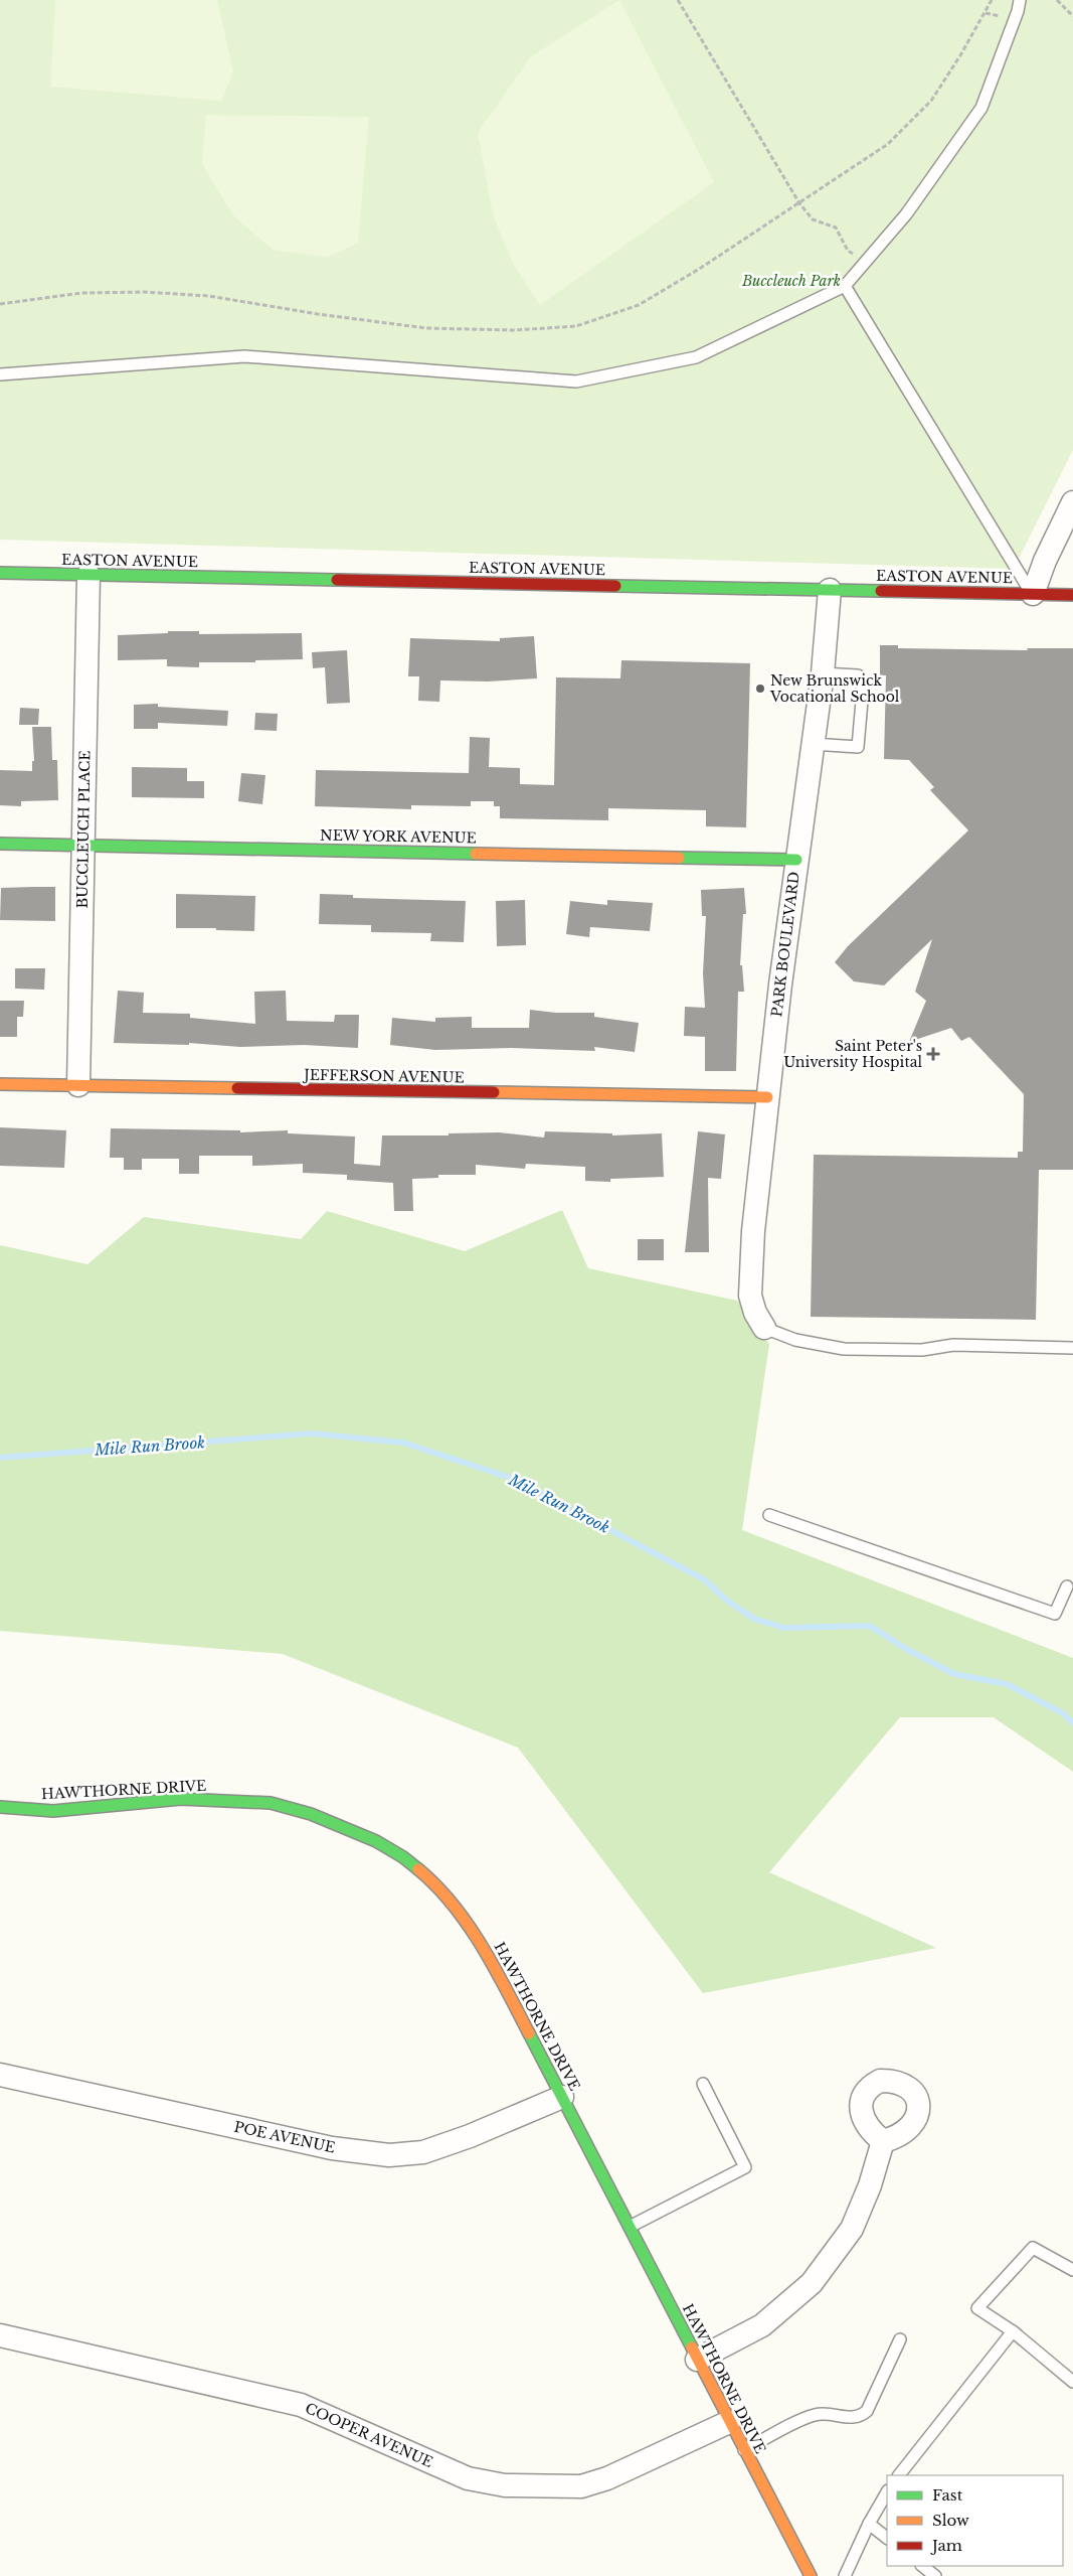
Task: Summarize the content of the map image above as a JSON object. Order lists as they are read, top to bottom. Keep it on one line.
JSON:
{"streets":{"street":["EASTON AVENUE","BUCCLEUCH PLACE","NEW YORK AVENUE","PARK BOULEVARD","JEFFERSON AVENUE","HAWTHORNE DRIVE","POE AVENUE","COOPER AVENUE"]},"crossings":[["EASTON AVENUE","BUCCLEUCH PLACE"],["EASTON AVENUE","PARK BOULEVARD"],["BUCCLEUCH PLACE","NEW YORK AVENUE"],["BUCCLEUCH PLACE","JEFFERSON AVENUE"],["NEW YORK AVENUE","PARK BOULEVARD"],["PARK BOULEVARD","JEFFERSON AVENUE"],["HAWTHORNE DRIVE","POE AVENUE"],["HAWTHORNE DRIVE","COOPER AVENUE"]],"water":["Mile Run Brook"],"parks":["Buccleuch Park"],"places":{"other":["New Brunswick Vocational School"],"health":["Saint Peter's University Hospital"]},"legend":["Fast","Slow","Jam"]}
